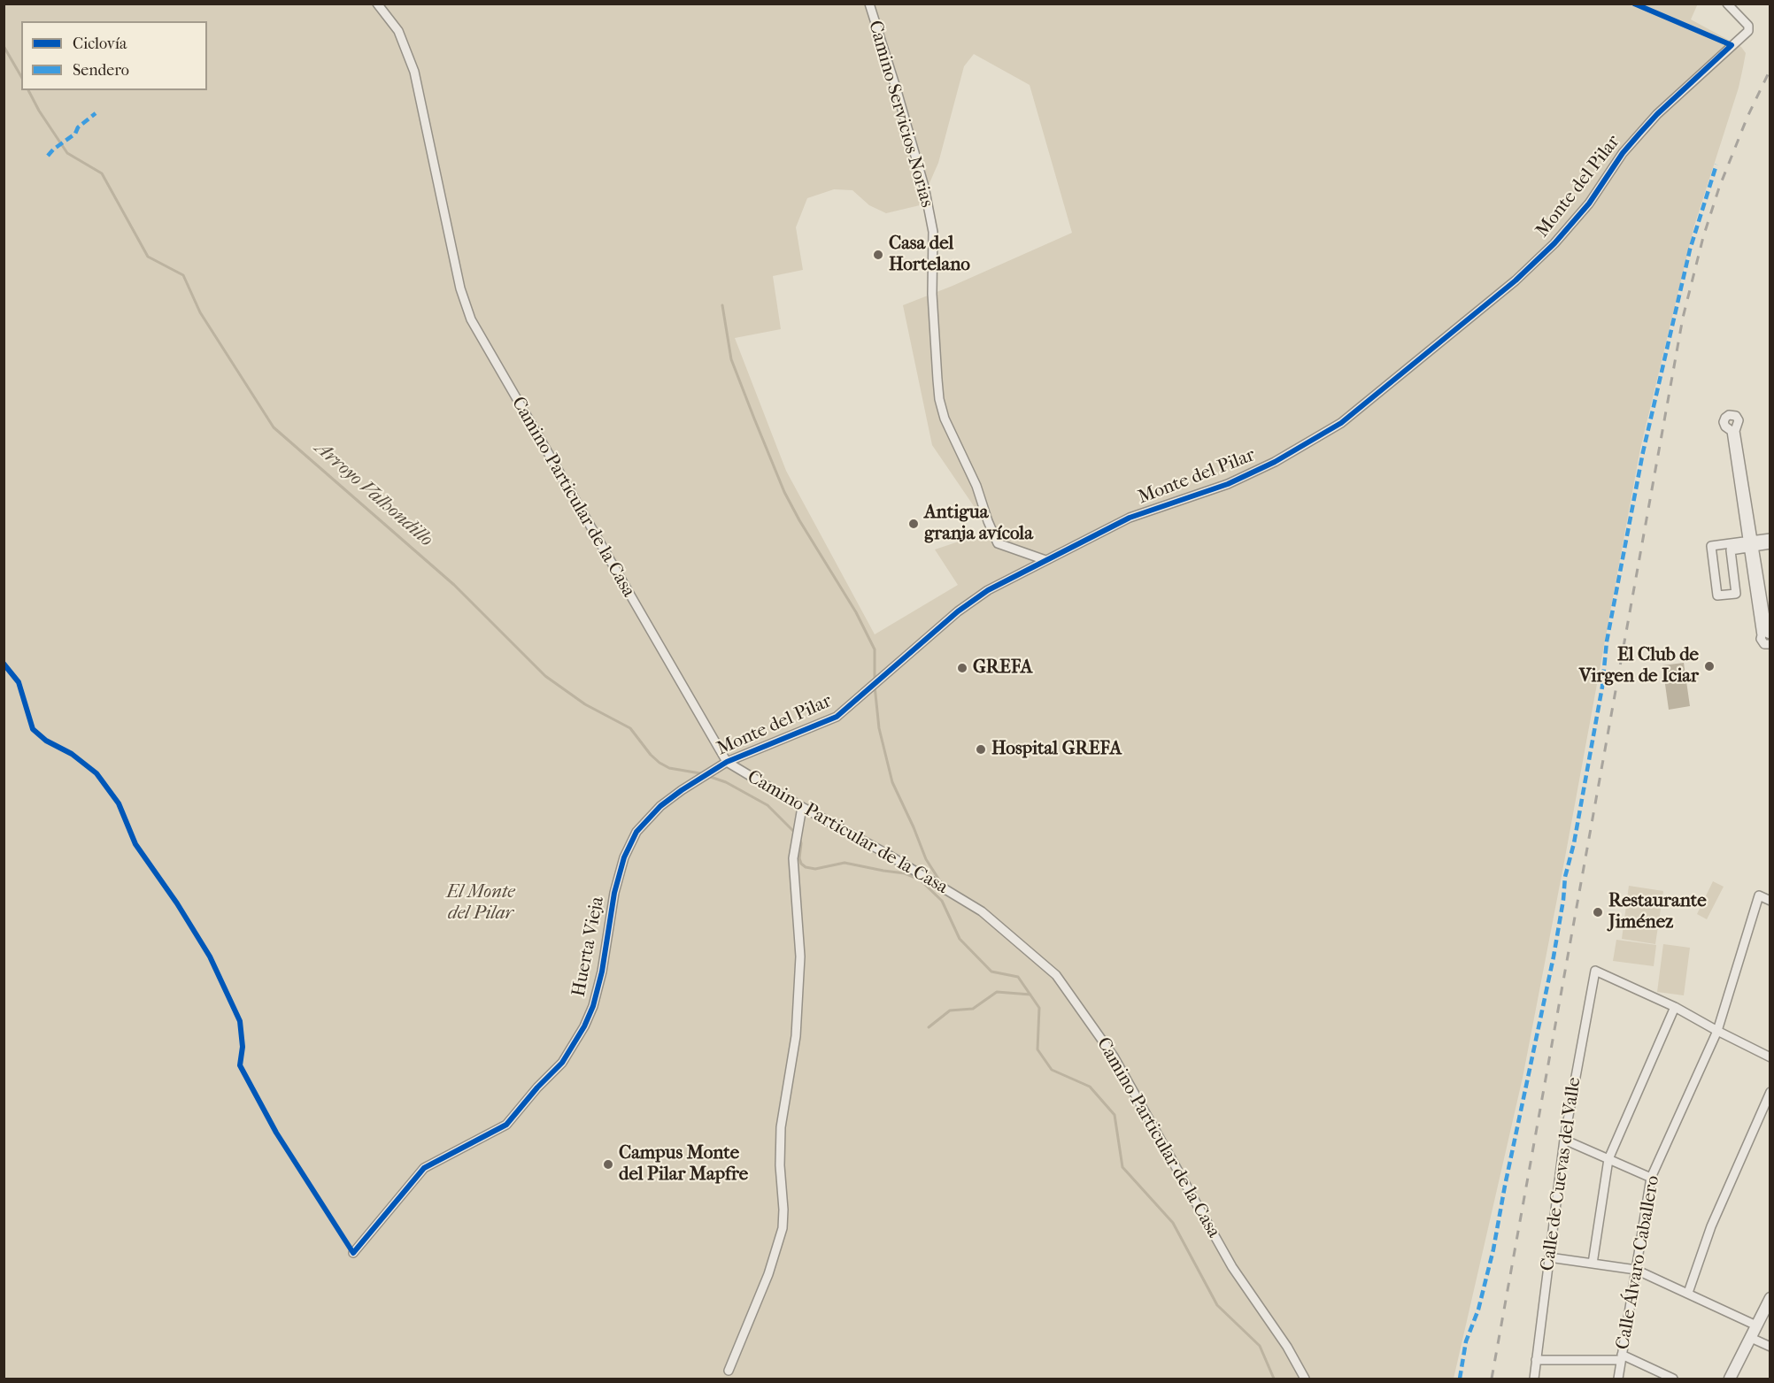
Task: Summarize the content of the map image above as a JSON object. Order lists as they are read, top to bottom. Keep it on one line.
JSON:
{"streets":{"street":["Camino Servicios Norias","Monte del Pilar","Camino Particular de la Casa","Huerta Vieja","Calle de Cuevas del Valle","Calle Álvaro Caballero"]},"crossings":[["Camino Servicios Norias","Monte del Pilar"],["Monte del Pilar","Camino Particular de la Casa"],["Monte del Pilar","Huerta Vieja"]],"water":["Arroyo Valhondillo"],"parks":["El Monte del Pilar"],"places":["Casa del Hortelano","Antigua granja avícola","El Club de Virgen de Iciar","GREFA","Hospital GREFA","Restaurante Jiménez","Campus Monte del Pilar Mapfre"],"legend":["Ciclovía","Sendero"]}
